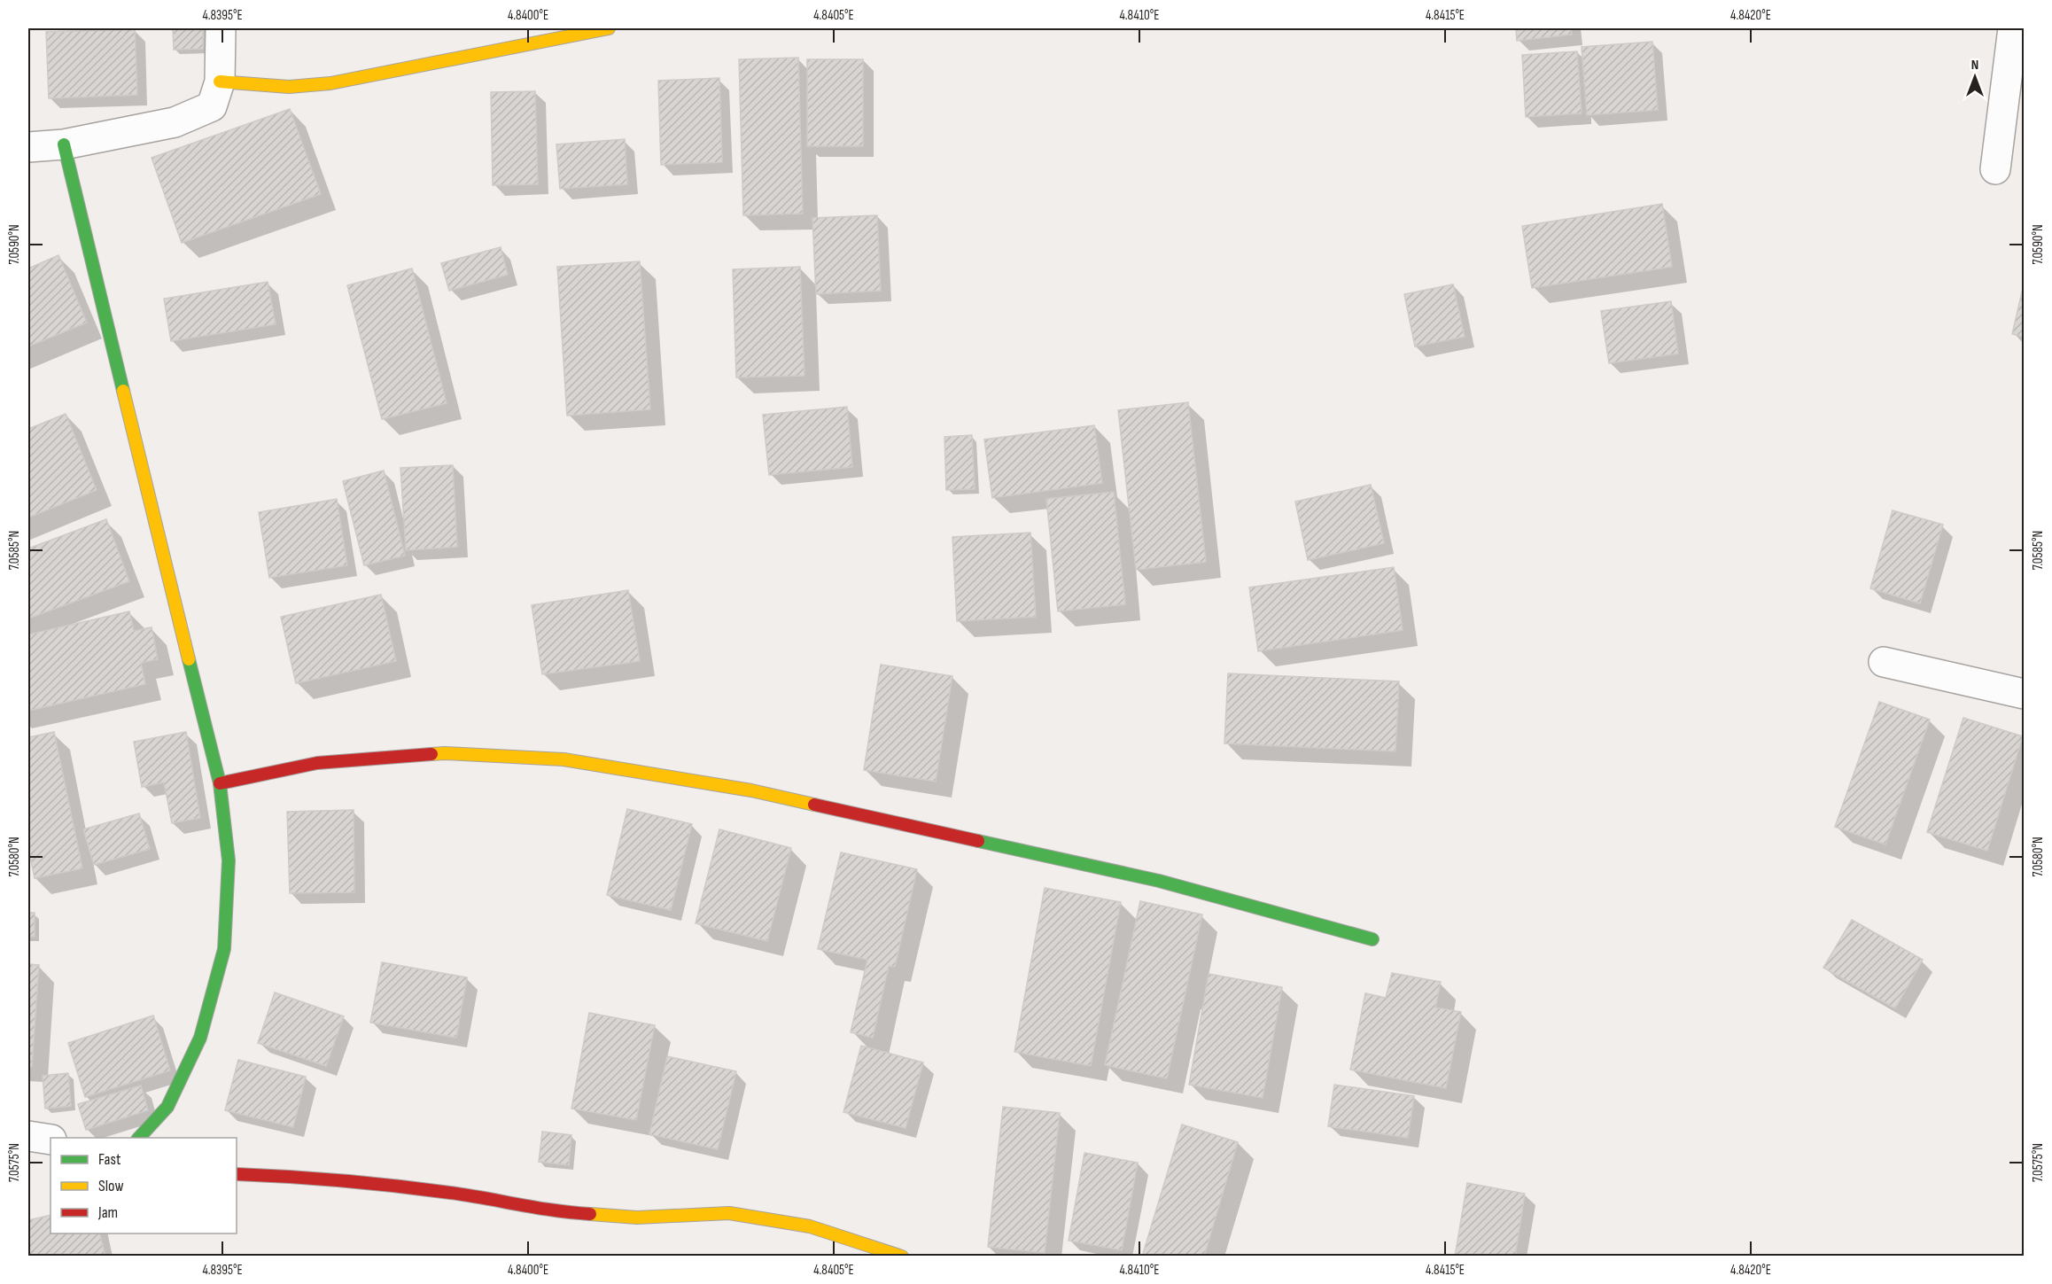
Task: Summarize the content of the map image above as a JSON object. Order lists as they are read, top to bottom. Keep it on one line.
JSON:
{"legend":["Fast","Slow","Jam"],"north":"top","coordinates":["4.8395°E","4.8400°E","4.8405°E","4.8410°E","4.8415°E","4.8420°E","7.0590°N","7.0585°N","7.0580°N","7.0575°N"]}
